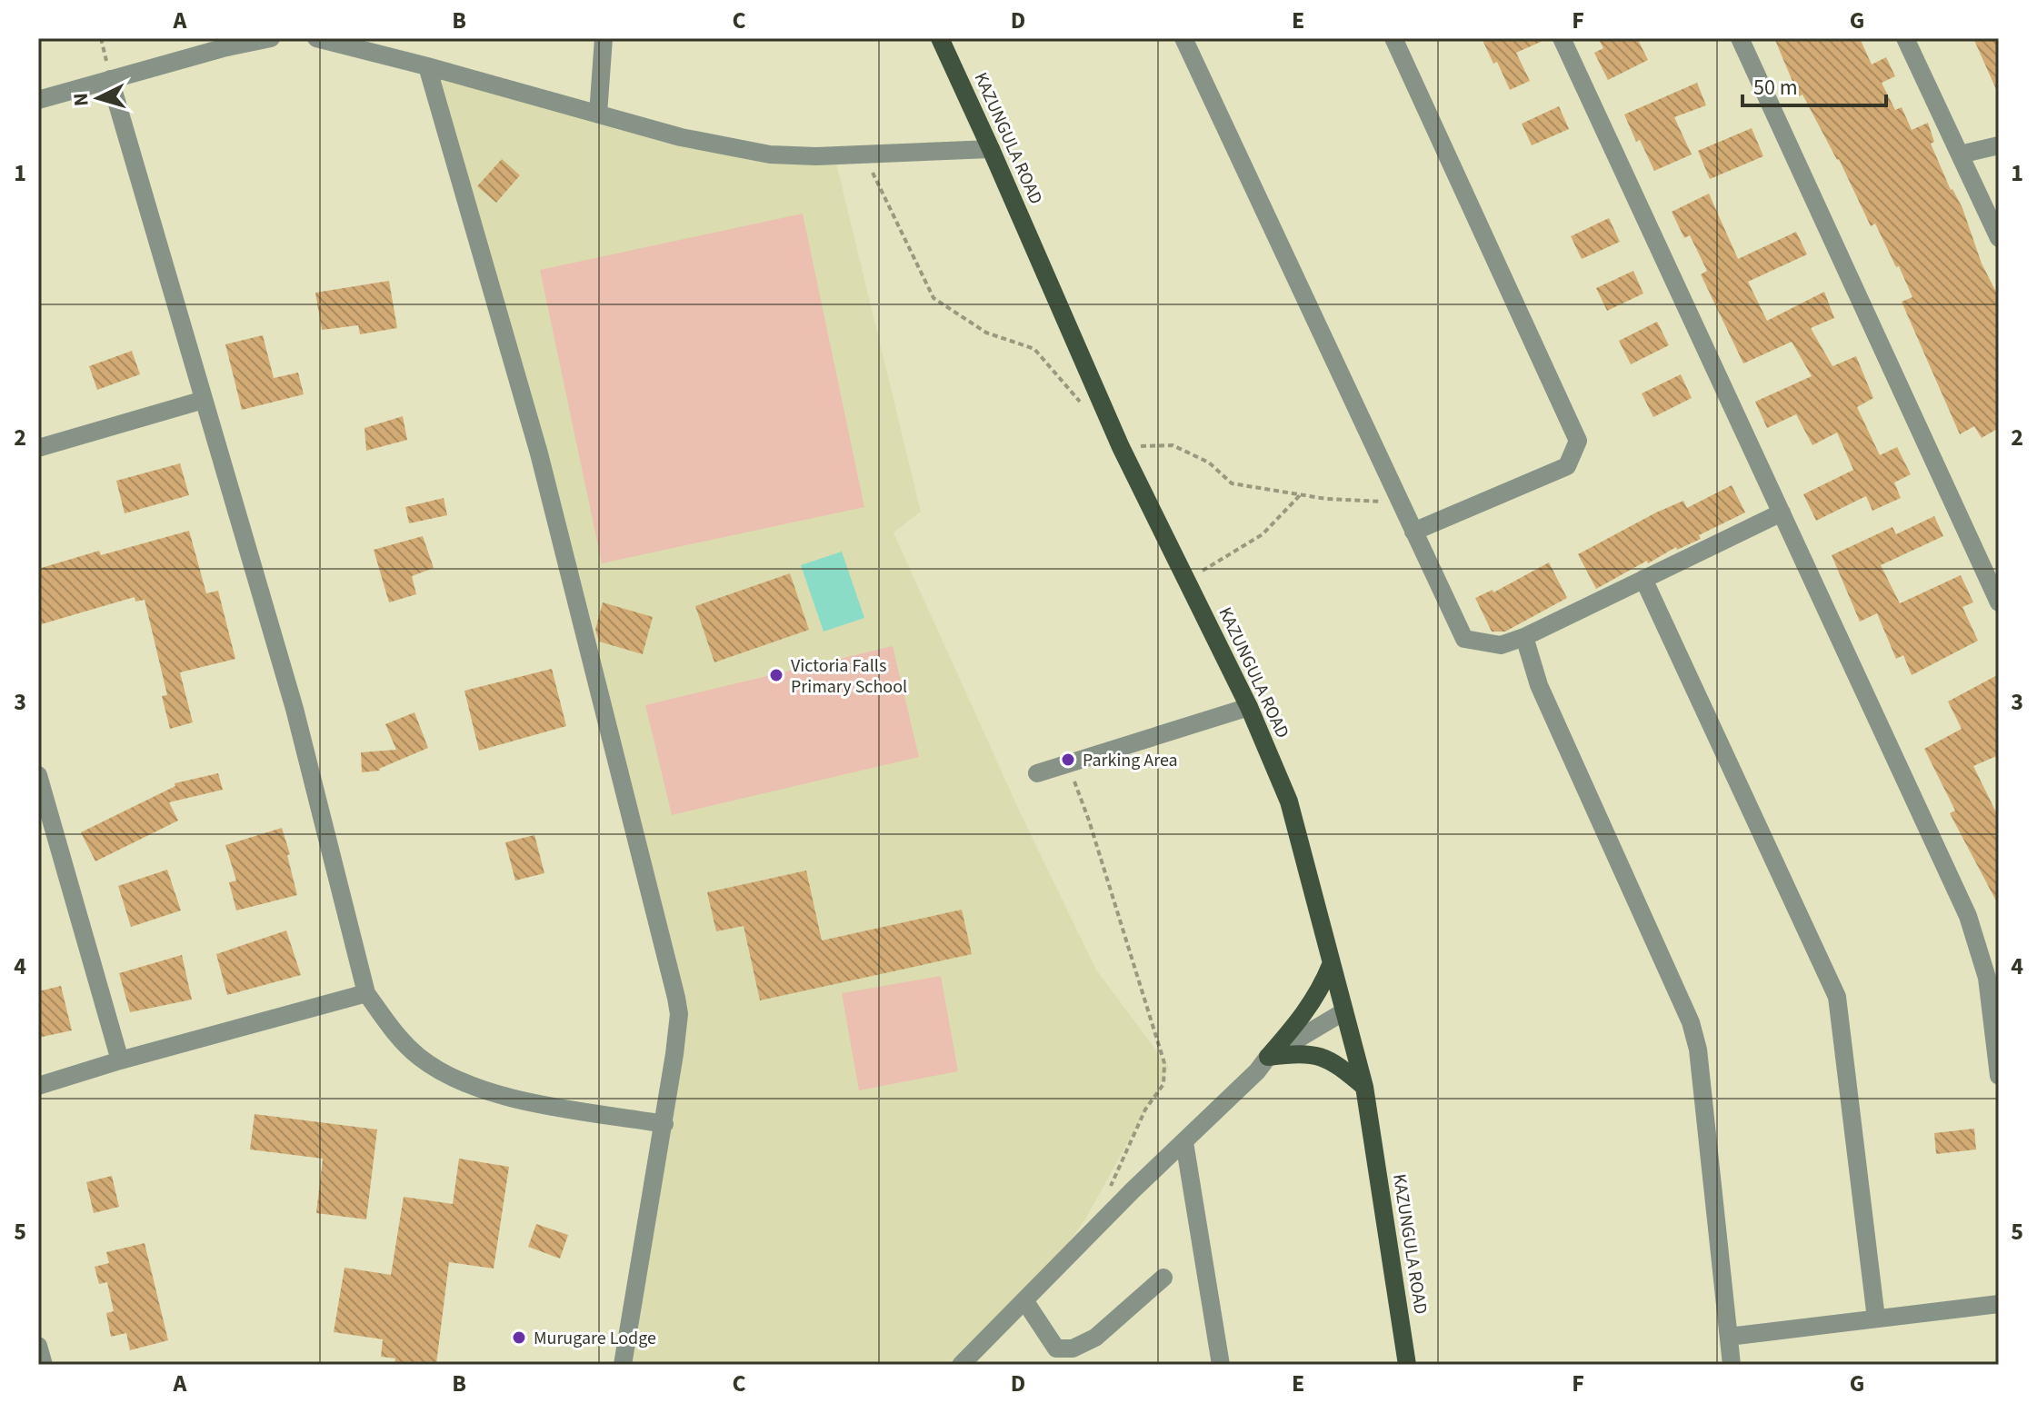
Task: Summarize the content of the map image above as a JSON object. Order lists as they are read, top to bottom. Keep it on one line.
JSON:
{"streets":{"main road":["KAZUNGULA ROAD"]},"places":["Victoria Falls Primary School","Parking Area","Murugare Lodge"],"scale_bar":"50 m","north":"left","grid":{"columns":["A","B","C","D","E","F","G"],"rows":["1","2","3","4","5"]}}
